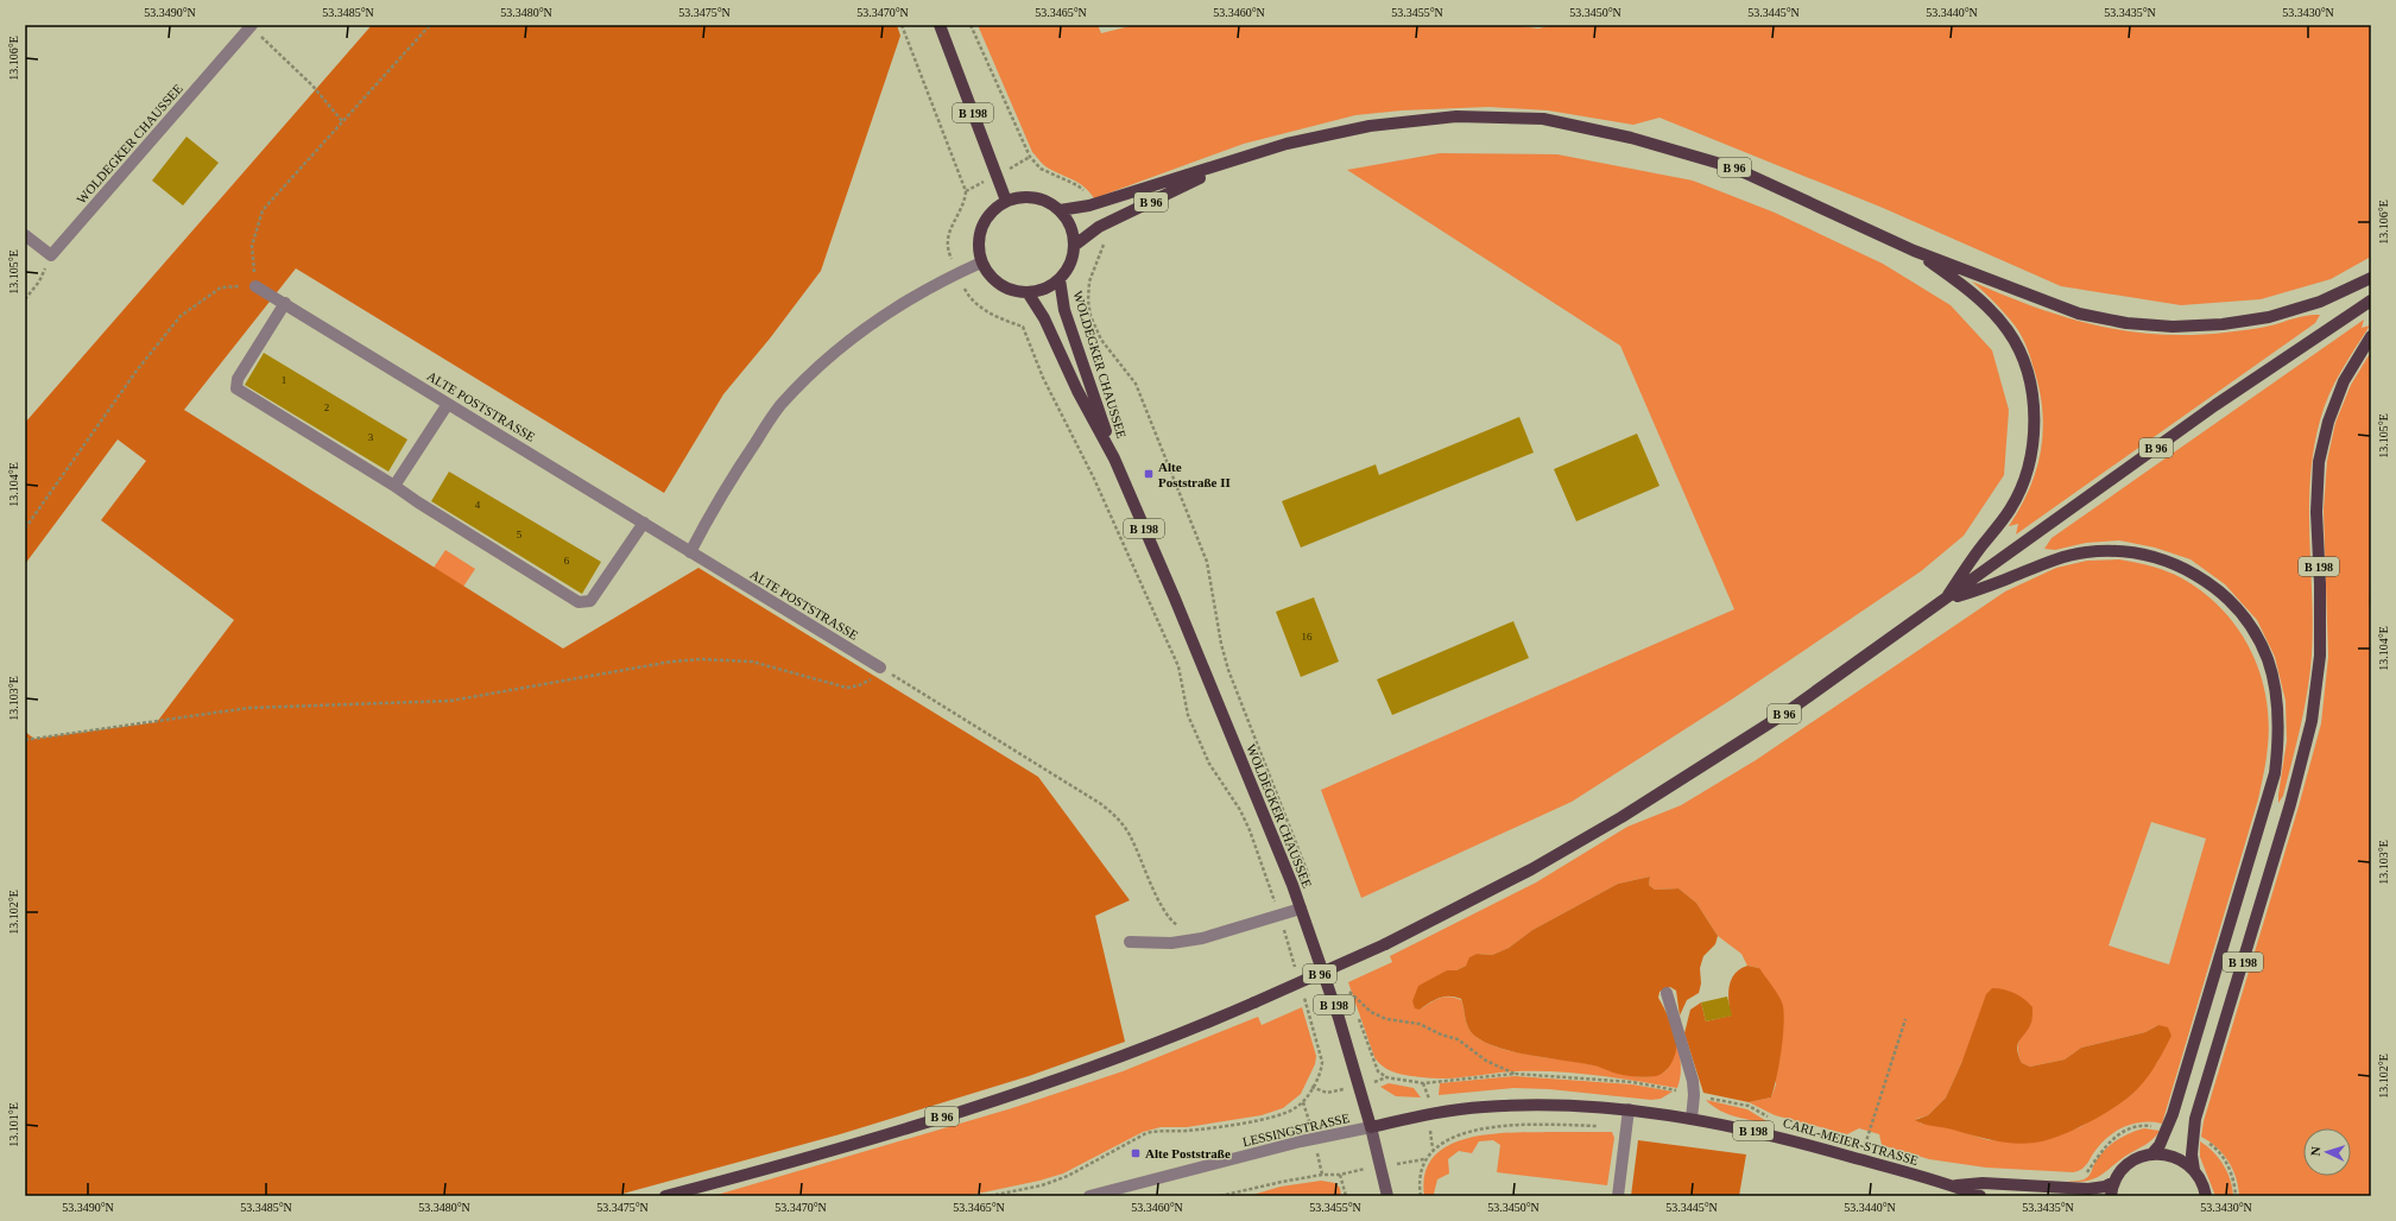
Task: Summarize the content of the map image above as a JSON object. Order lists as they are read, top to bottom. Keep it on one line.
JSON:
{"streets":{"main road":["B 198","WOLDEGKER CHAUSSEE","B 96","CARL-MEIER-STRASSE"],"street":["ALTE POSTSTRASSE","LESSINGSTRASSE"]},"crossings":[["B 198","WOLDEGKER CHAUSSEE"],["B 198","B 96"],["WOLDEGKER CHAUSSEE","B 96"],["WOLDEGKER CHAUSSEE","LESSINGSTRASSE"],["WOLDEGKER CHAUSSEE","CARL-MEIER-STRASSE"],["LESSINGSTRASSE","CARL-MEIER-STRASSE"]],"places":{"transit":["Alte Poststraße II","Alte Poststraße"]},"house_numbers":["1","2","3","4","5","6","16"],"north":"left","coordinates":["53.3490°N","53.3485°N","53.3480°N","53.3475°N","53.3470°N","53.3465°N","53.3460°N","53.3455°N","53.3450°N","53.3445°N","53.3440°N","53.3435°N","53.3430°N","13.106°E","13.105°E","13.104°E","13.103°E","13.102°E","13.101°E"]}
